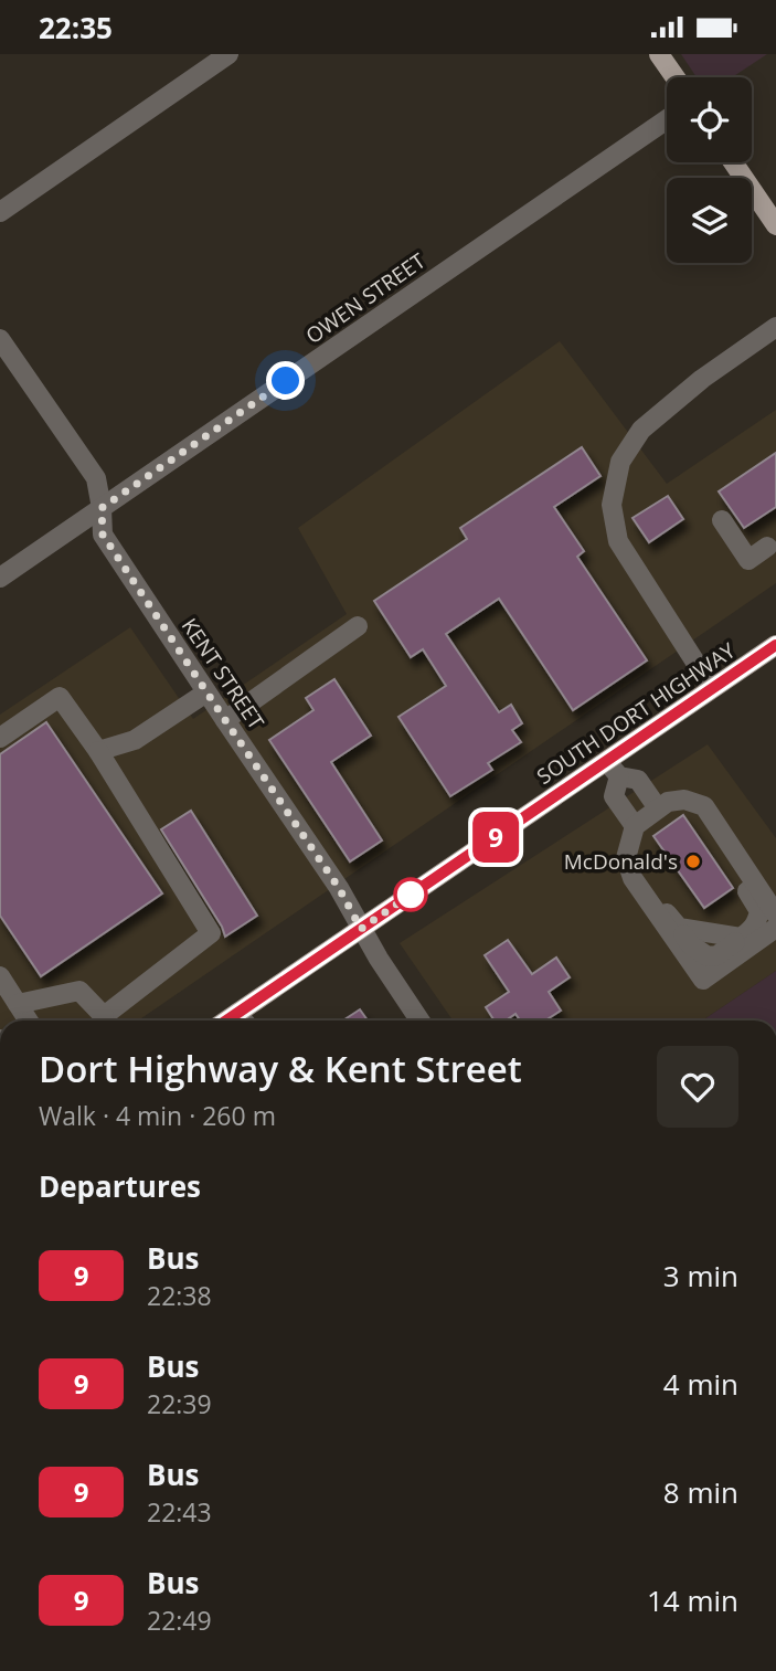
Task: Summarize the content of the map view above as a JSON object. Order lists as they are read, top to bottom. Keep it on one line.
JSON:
{"streets":{"main road":["SOUTH DORT HIGHWAY"],"street":["OWEN STREET","KENT STREET"]},"crossings":[["OWEN STREET","KENT STREET"],["KENT STREET","SOUTH DORT HIGHWAY"]],"places":["McDonald's"],"lines":["bus line 9"],"page":{"status":"22:35","on_map":"9","heading":[["Dort Highway & Kent Street","Walk · 4 min · 260 m"],"Departures"],"list":[{"mark":"9","name":"Bus","note":"22:38","value":"3 min"},{"mark":"9","name":"Bus","note":"22:39","value":"4 min"},{"mark":"9","name":"Bus","note":"22:43","value":"8 min"},{"mark":"9","name":"Bus","note":"22:49","value":"14 min"}]}}
